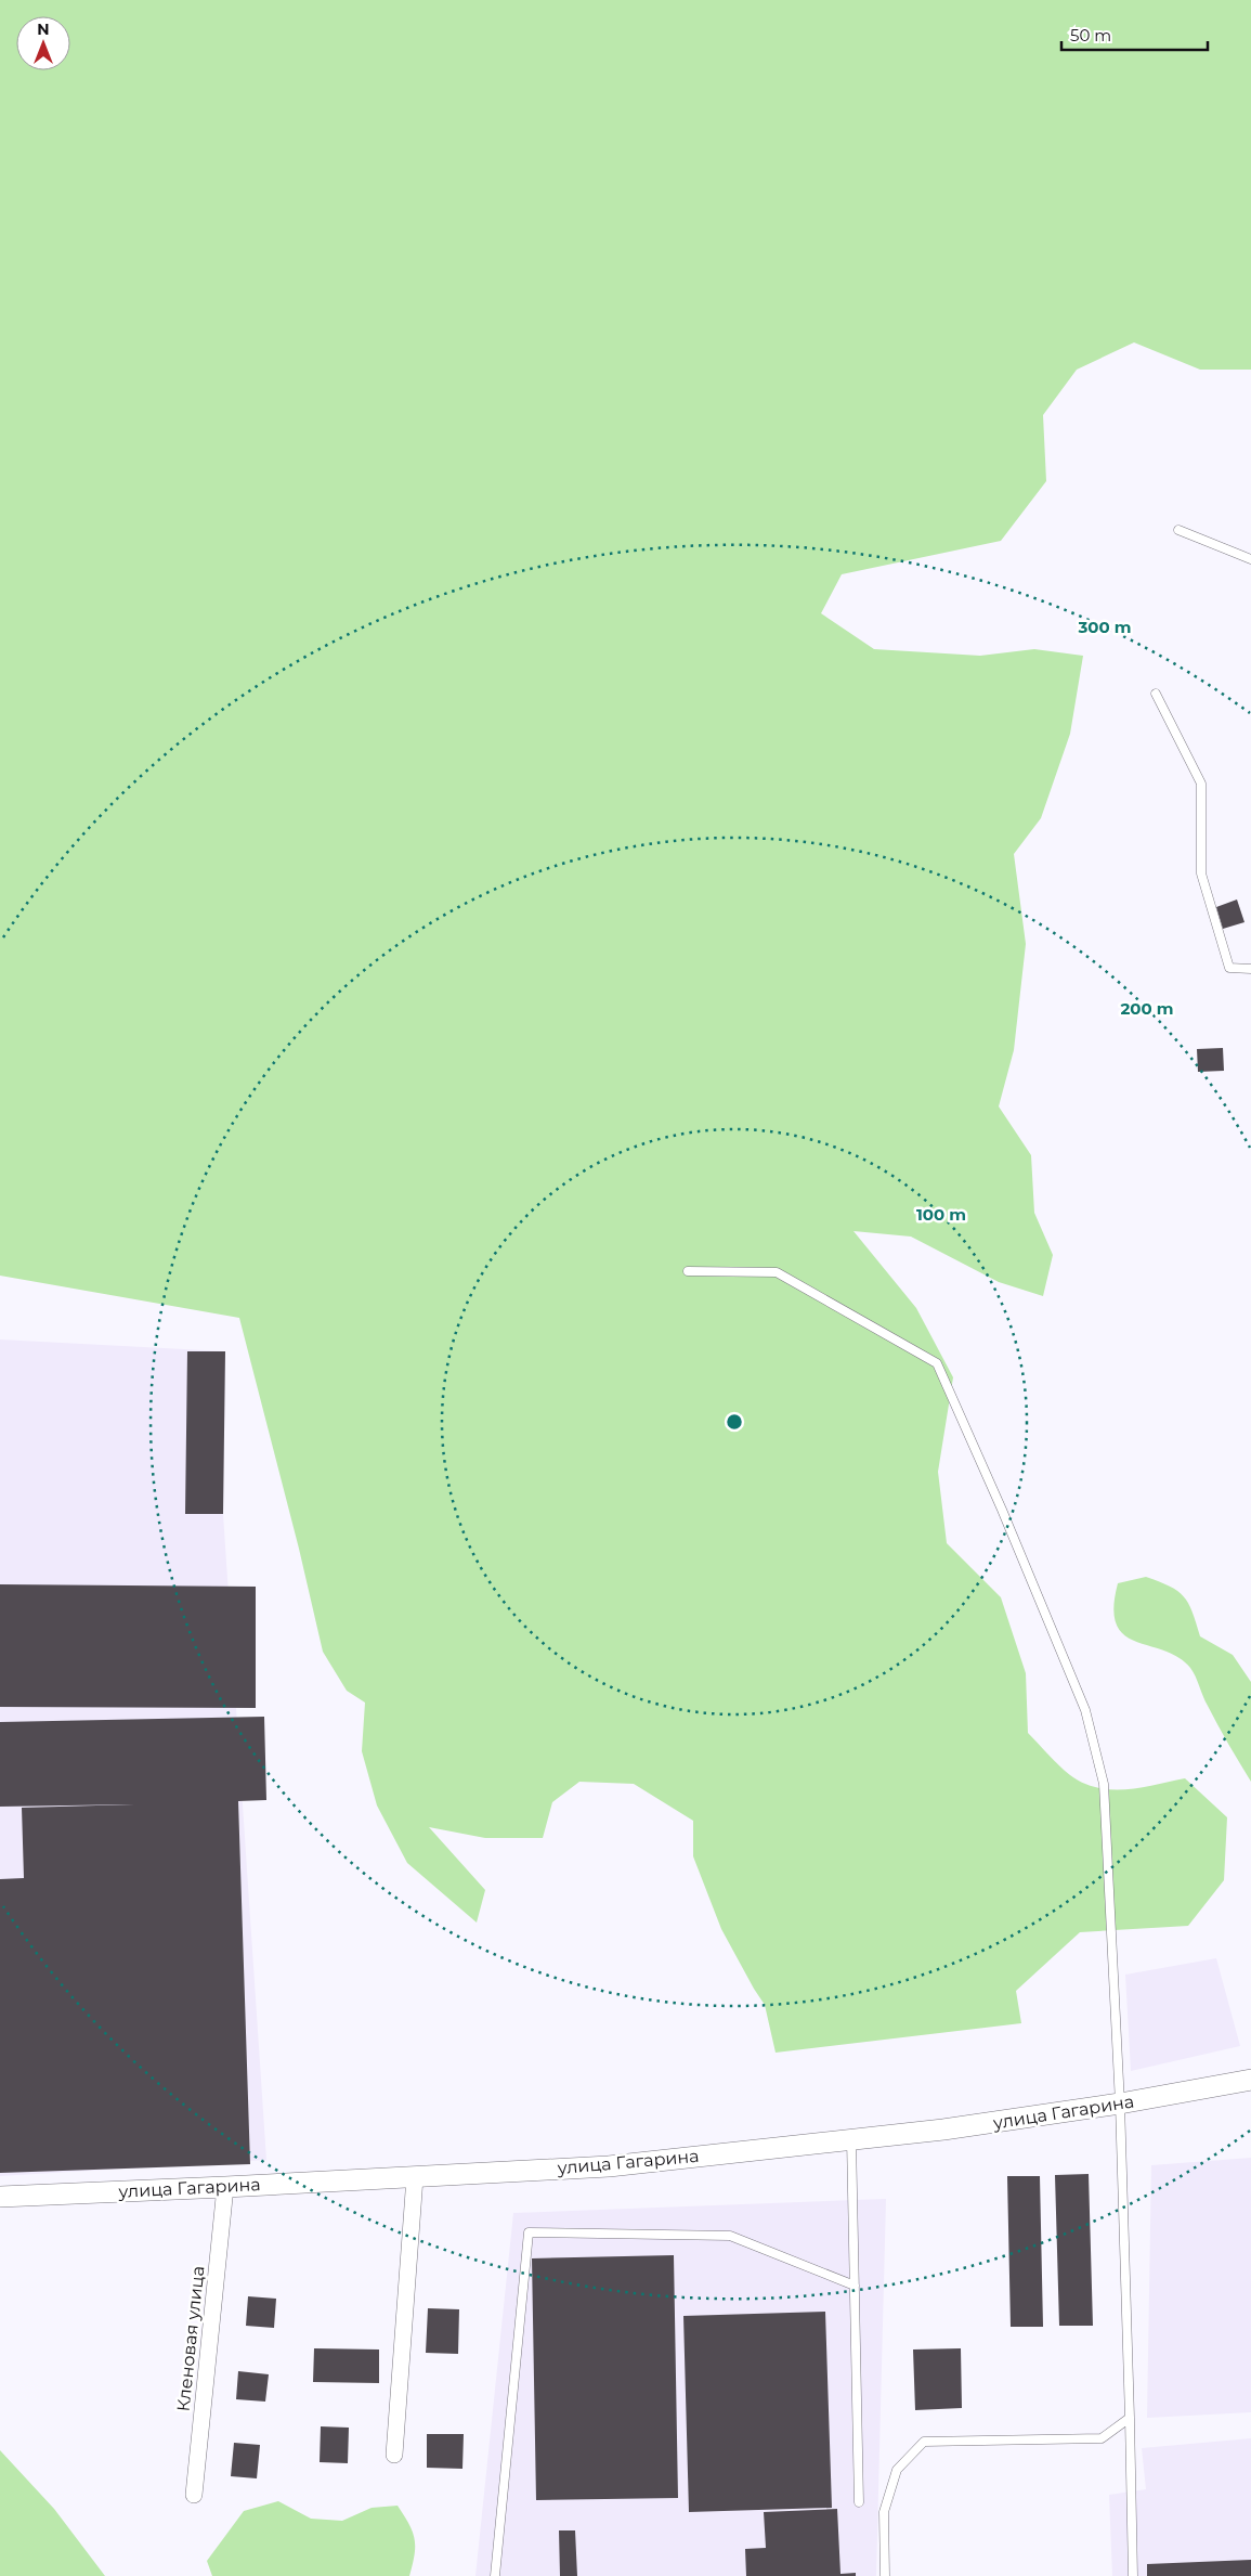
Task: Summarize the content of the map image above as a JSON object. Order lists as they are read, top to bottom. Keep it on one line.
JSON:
{"streets":{"street":["улица Гагарина","Кленовая улица"]},"crossings":[["улица Гагарина","Кленовая улица"]],"scale_bar":"50 m","north":"top","rings":["300 m","200 m","100 m"]}
